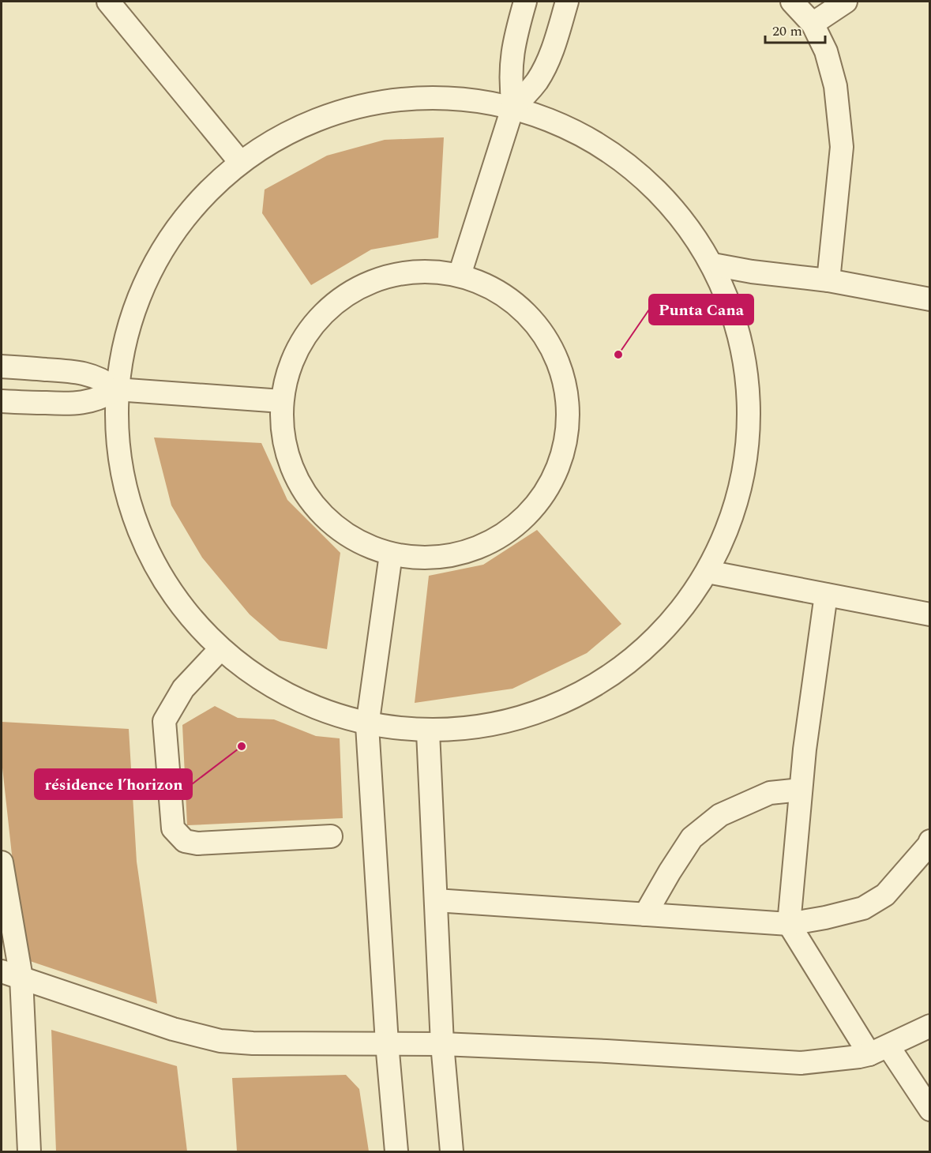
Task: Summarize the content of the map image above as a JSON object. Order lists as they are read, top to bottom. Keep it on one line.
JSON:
{"places":["Punta Cana","résidence l’horizon"],"scale_bar":"20 m"}
